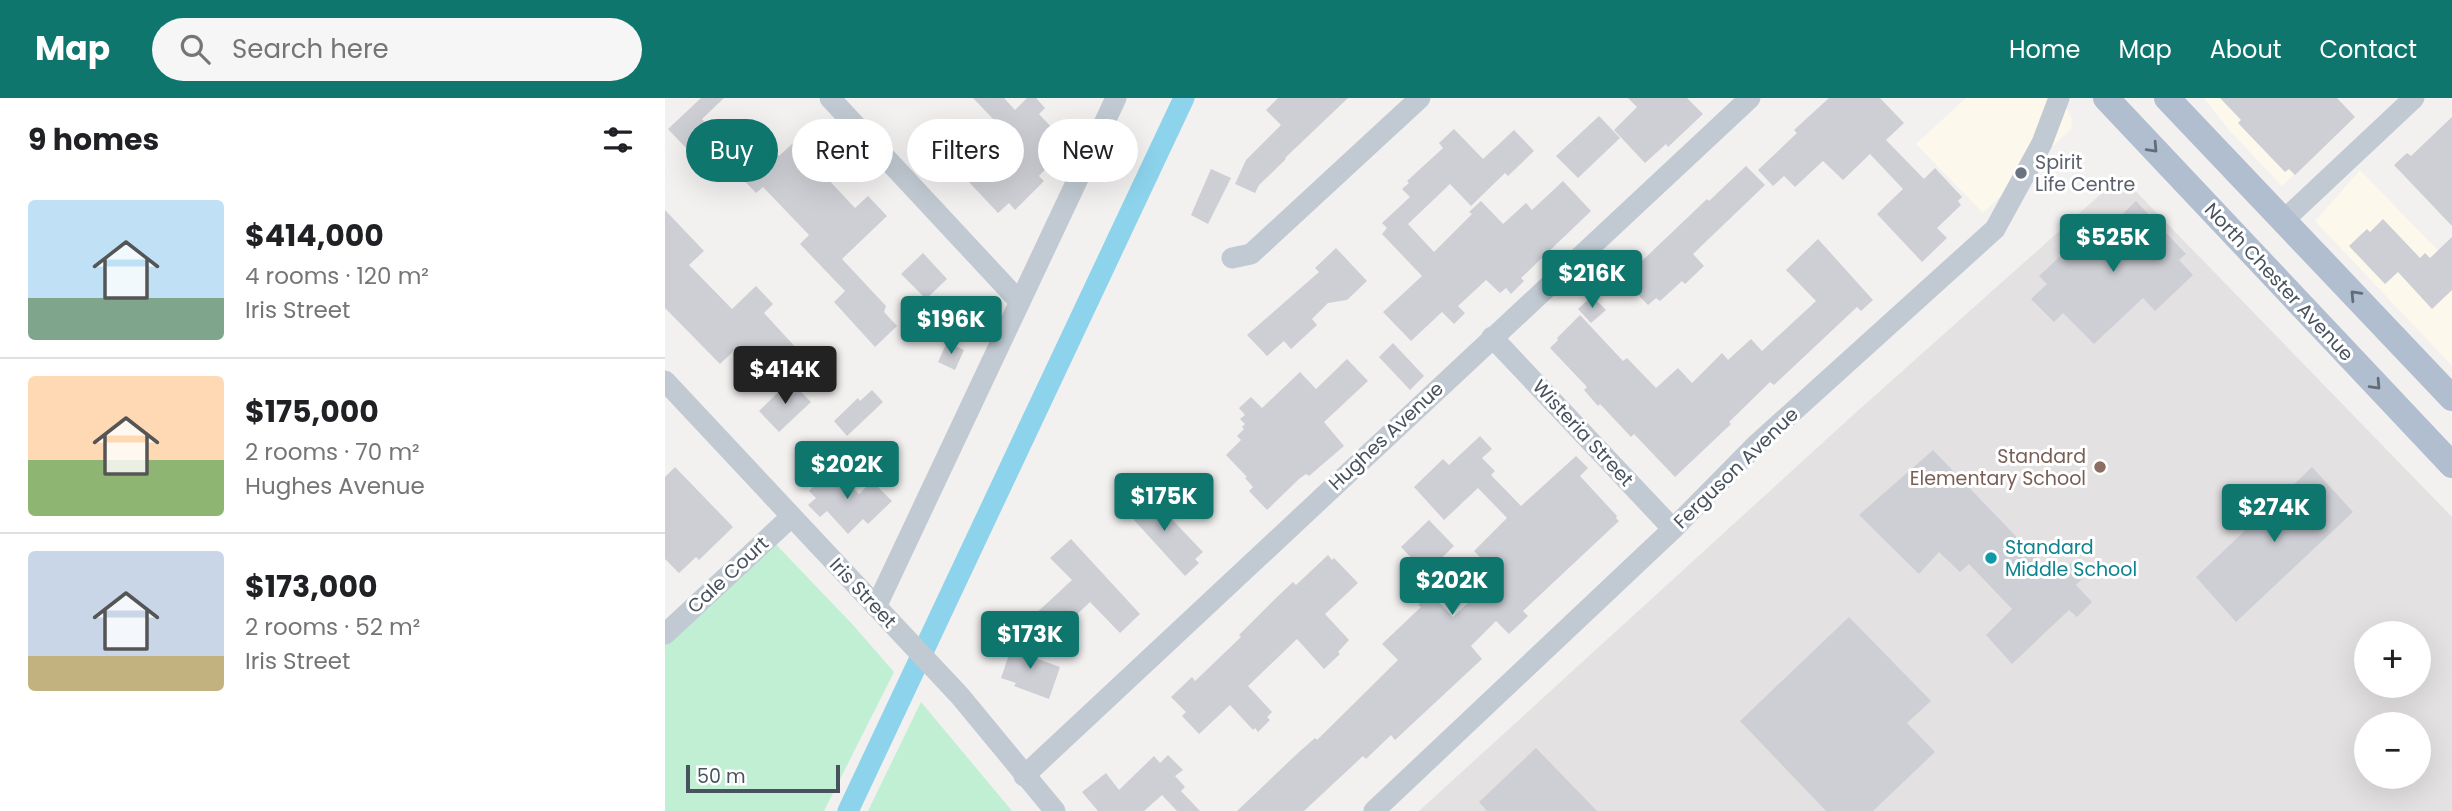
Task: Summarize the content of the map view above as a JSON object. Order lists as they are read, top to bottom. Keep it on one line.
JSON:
{"streets":{"main road":["North Chester Avenue"],"street":["Wisteria Street","Hughes Avenue","Ferguson Avenue","Cale Court","Iris Street"]},"crossings":[["Wisteria Street","Hughes Avenue"],["Wisteria Street","Ferguson Avenue"],["Hughes Avenue","Iris Street"],["Cale Court","Iris Street"]],"places":["Spirit Life Centre","Standard Elementary School","Standard Middle School"],"scale_bar":"50 m","page":{"header":"Map","search":"Search here","nav":["Home","Map","About","Contact"],"heading":"9 homes","chip":["Buy","Rent","Filters","New"],"list":[{"name":"$414,000","note":"4 rooms · 120 m² · Iris Street"},{"name":"$175,000","note":"2 rooms · 70 m² · Hughes Avenue"},{"name":"$173,000","note":"2 rooms · 52 m² · Iris Street"}],"price":["$525K","$216K","$196K","$414K","$202K","$175K","$274K","$202K","$173K"],"map_buttons":["+","−"],"scale":"50 m"}}
